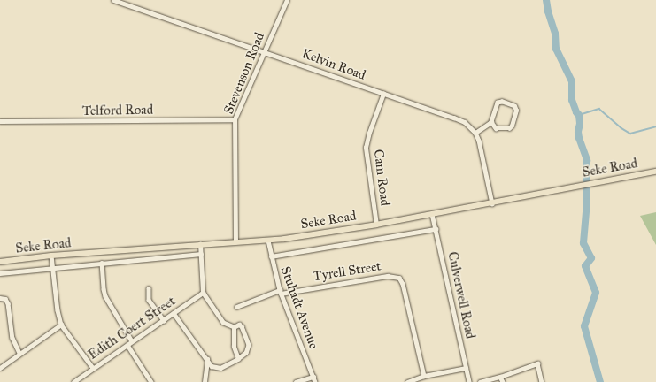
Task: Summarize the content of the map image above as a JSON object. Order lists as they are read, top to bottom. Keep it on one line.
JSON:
{"streets":{"main road":["Seke Road"],"street":["Kelvin Road","Stevenson Road","Telford Road","Cam Road","Tyrell Street","Culverwell Road","Stuhadt Avenue","Edith Coert Street"]},"crossings":[["Kelvin Road","Stevenson Road"],["Kelvin Road","Cam Road"],["Stevenson Road","Telford Road"],["Stevenson Road","Seke Road"],["Seke Road","Cam Road"],["Seke Road","Culverwell Road"],["Seke Road","Stuhadt Avenue"],["Tyrell Street","Stuhadt Avenue"]]}
